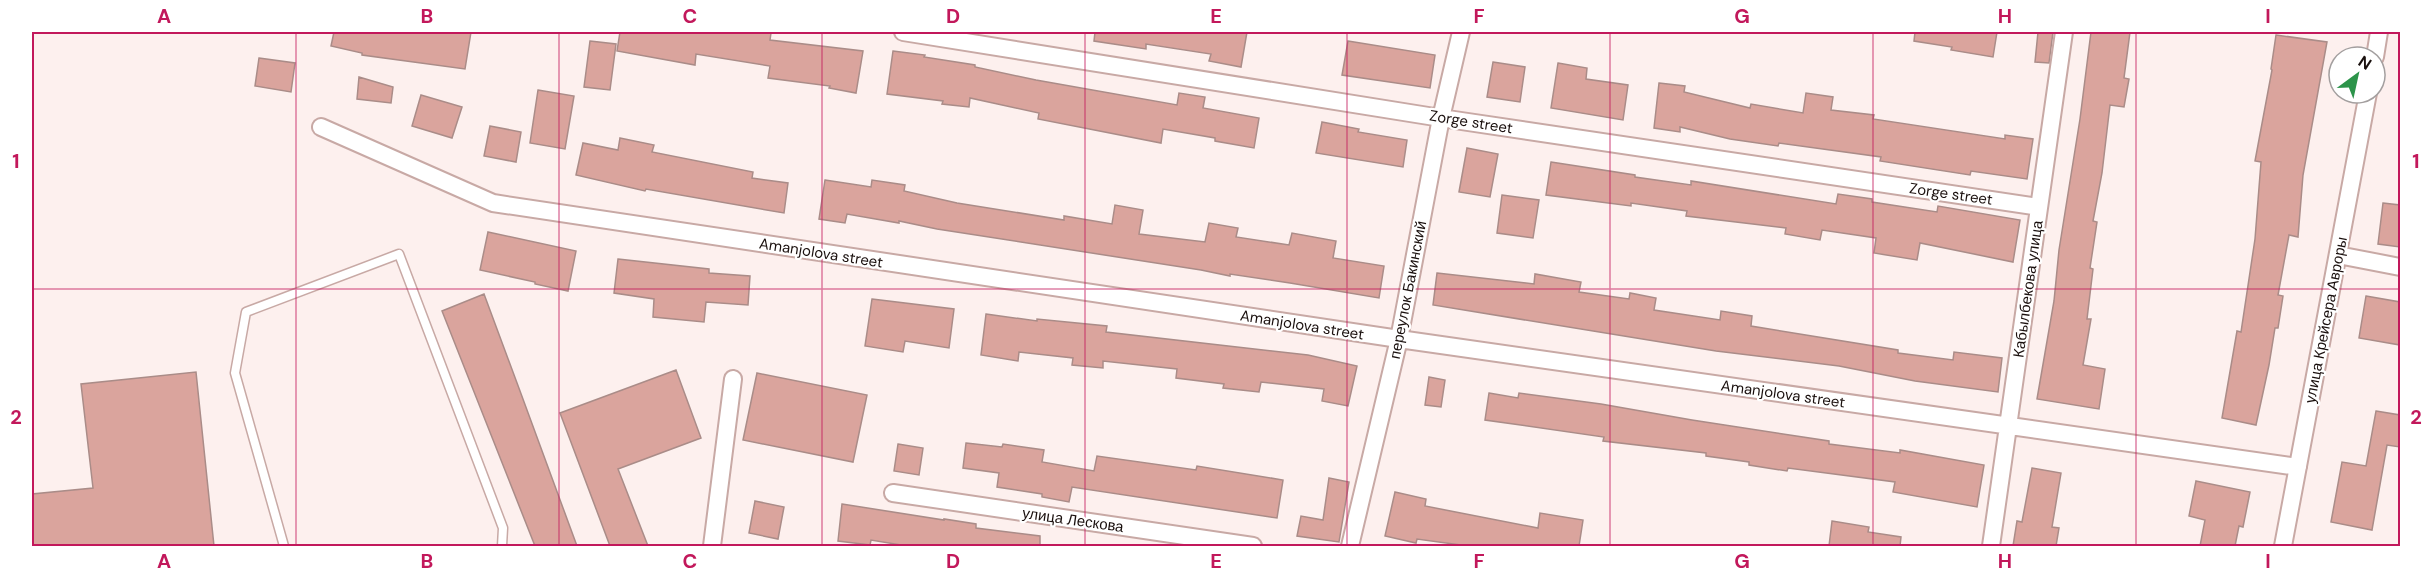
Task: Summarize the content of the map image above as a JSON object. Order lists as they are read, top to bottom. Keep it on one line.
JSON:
{"streets":{"street":["Zorge street","Amanjolova street","Кабылбекова улица","переулок Бакинский","улица Крейсера Авроры","улица Лескова"]},"crossings":[["Zorge street","Кабылбекова улица"],["Zorge street","переулок Бакинский"],["Amanjolova street","Кабылбекова улица"],["Amanjolova street","переулок Бакинский"],["Amanjolova street","улица Крейсера Авроры"]],"north":"top right","grid":{"columns":["A","B","C","D","E","F","G","H","I"],"rows":["1","2"]}}
